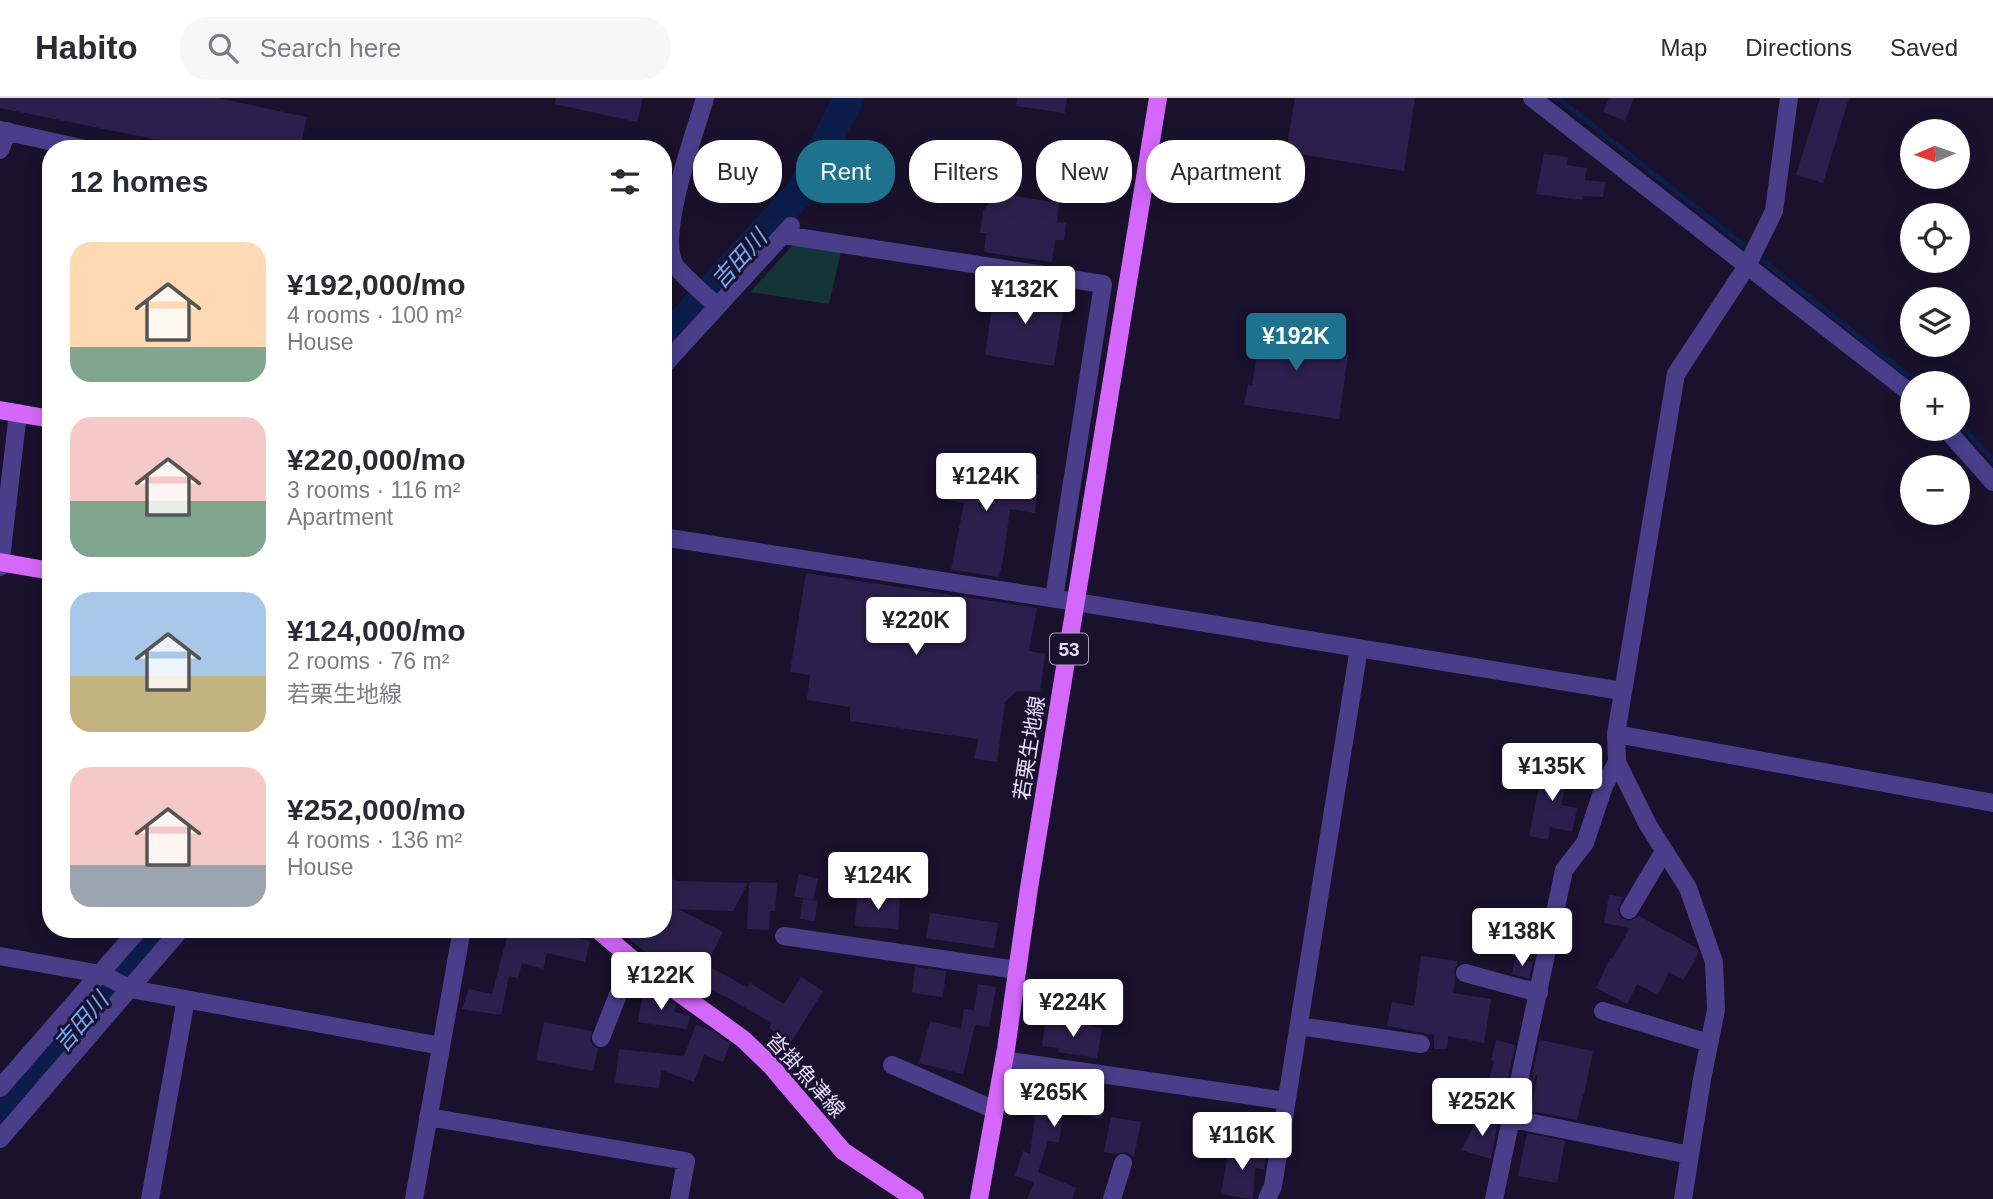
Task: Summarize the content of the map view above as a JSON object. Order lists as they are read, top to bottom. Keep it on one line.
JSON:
{"streets":{"main road":["53","若栗生地線","沓掛魚津線"]},"water":["吉田川"],"north":"left","page":{"header":"Habito","search":"Search here","nav":["Map","Directions","Saved"],"map_buttons":["+","−"],"chip":["Buy","Rent","Filters","New","Apartment"],"heading":"12 homes","list":[{"name":"¥192,000/mo","note":"4 rooms · 100 m² · House"},{"name":"¥220,000/mo","note":"3 rooms · 116 m² · Apartment"},{"name":"¥124,000/mo","note":"2 rooms · 76 m² · 若栗生地線"},{"name":"¥252,000/mo","note":"4 rooms · 136 m² · House"}],"price":["¥132K","¥192K","¥124K","¥220K","¥135K","¥124K","¥138K","¥122K","¥224K","¥265K","¥252K","¥116K"]}}
